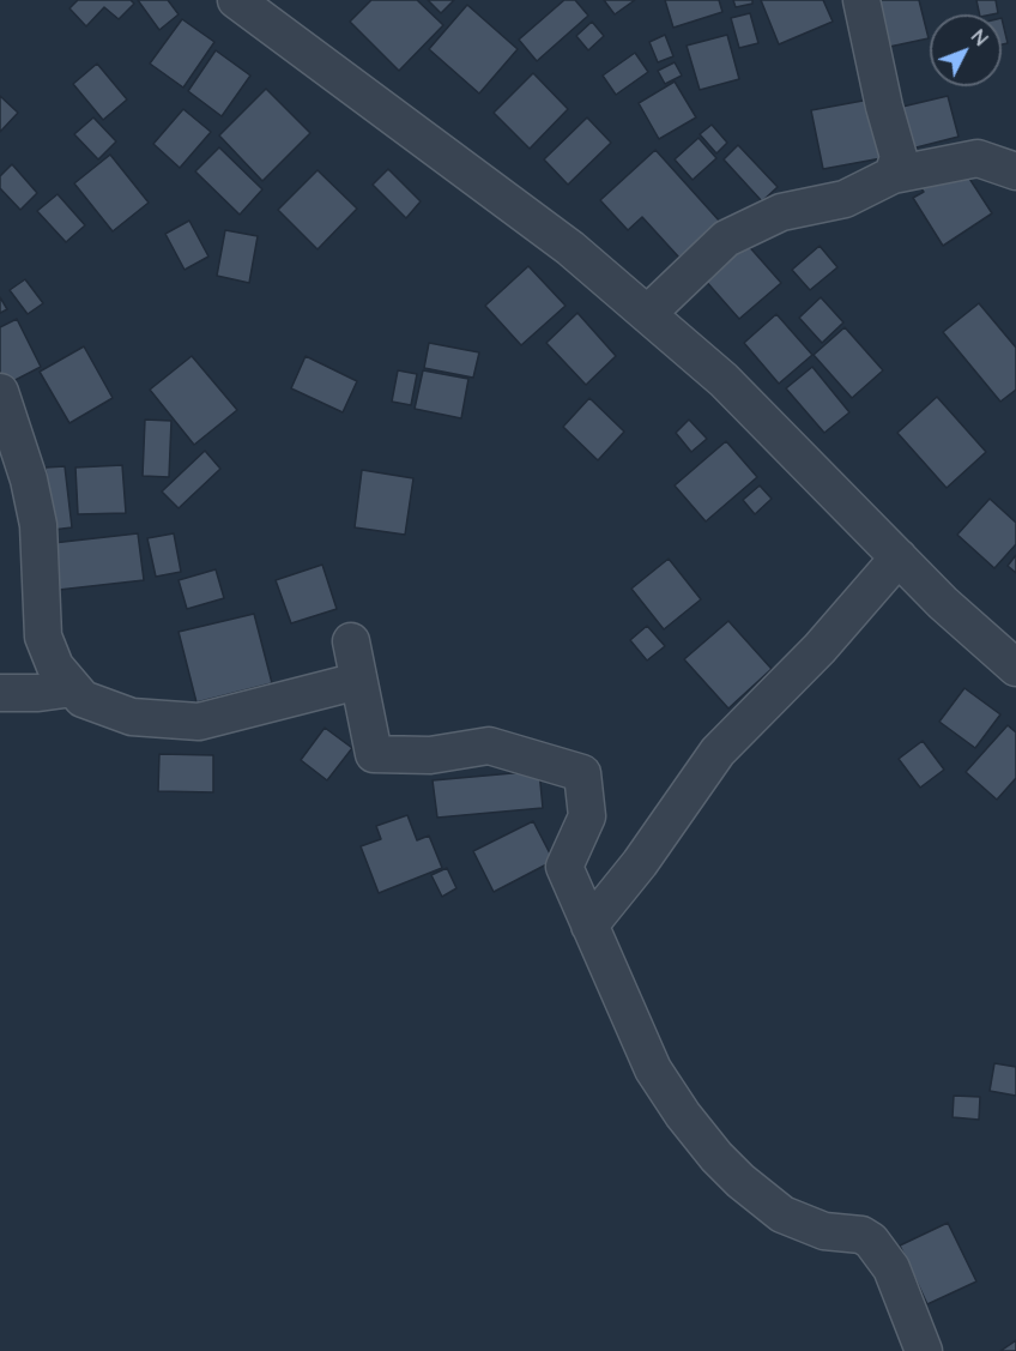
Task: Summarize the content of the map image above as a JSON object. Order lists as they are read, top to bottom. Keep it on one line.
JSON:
{"north":"top right"}
